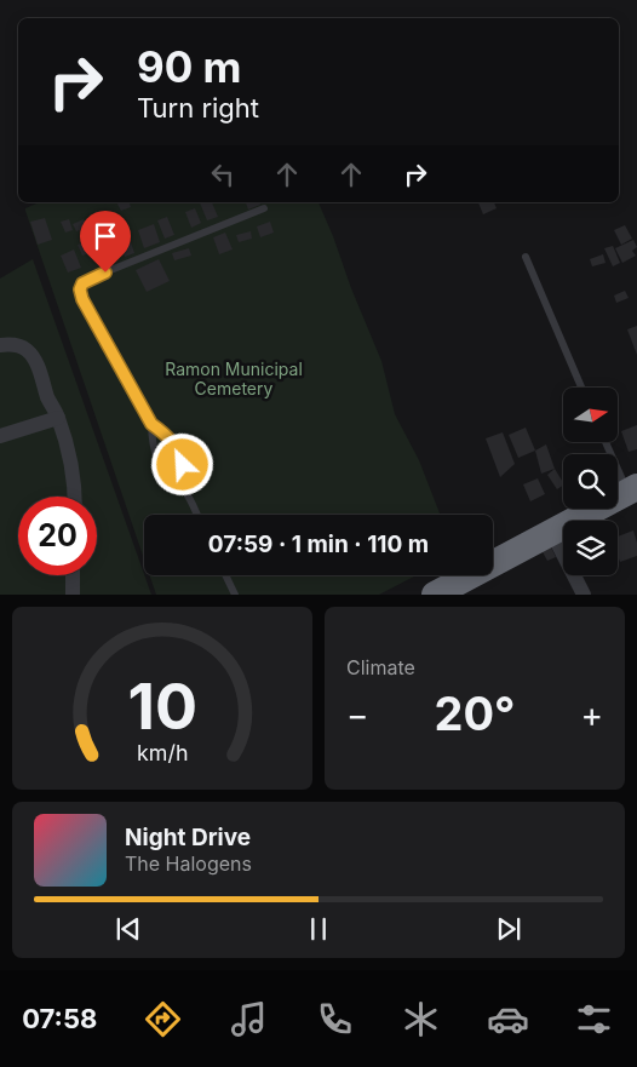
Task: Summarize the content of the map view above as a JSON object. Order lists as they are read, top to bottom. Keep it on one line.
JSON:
{"parks":["Ramon Municipal Cemetery"],"north":"right","page":{"turn":["90 m","Turn right"],"limit":"20","trip":"07:59 · 1 min · 110 m","tile":"Climate","heat":["−","20°","+"],"song":["Night Drive","The Halogens"],"tabs":"07:58","gauge":["10","km/h"]}}
